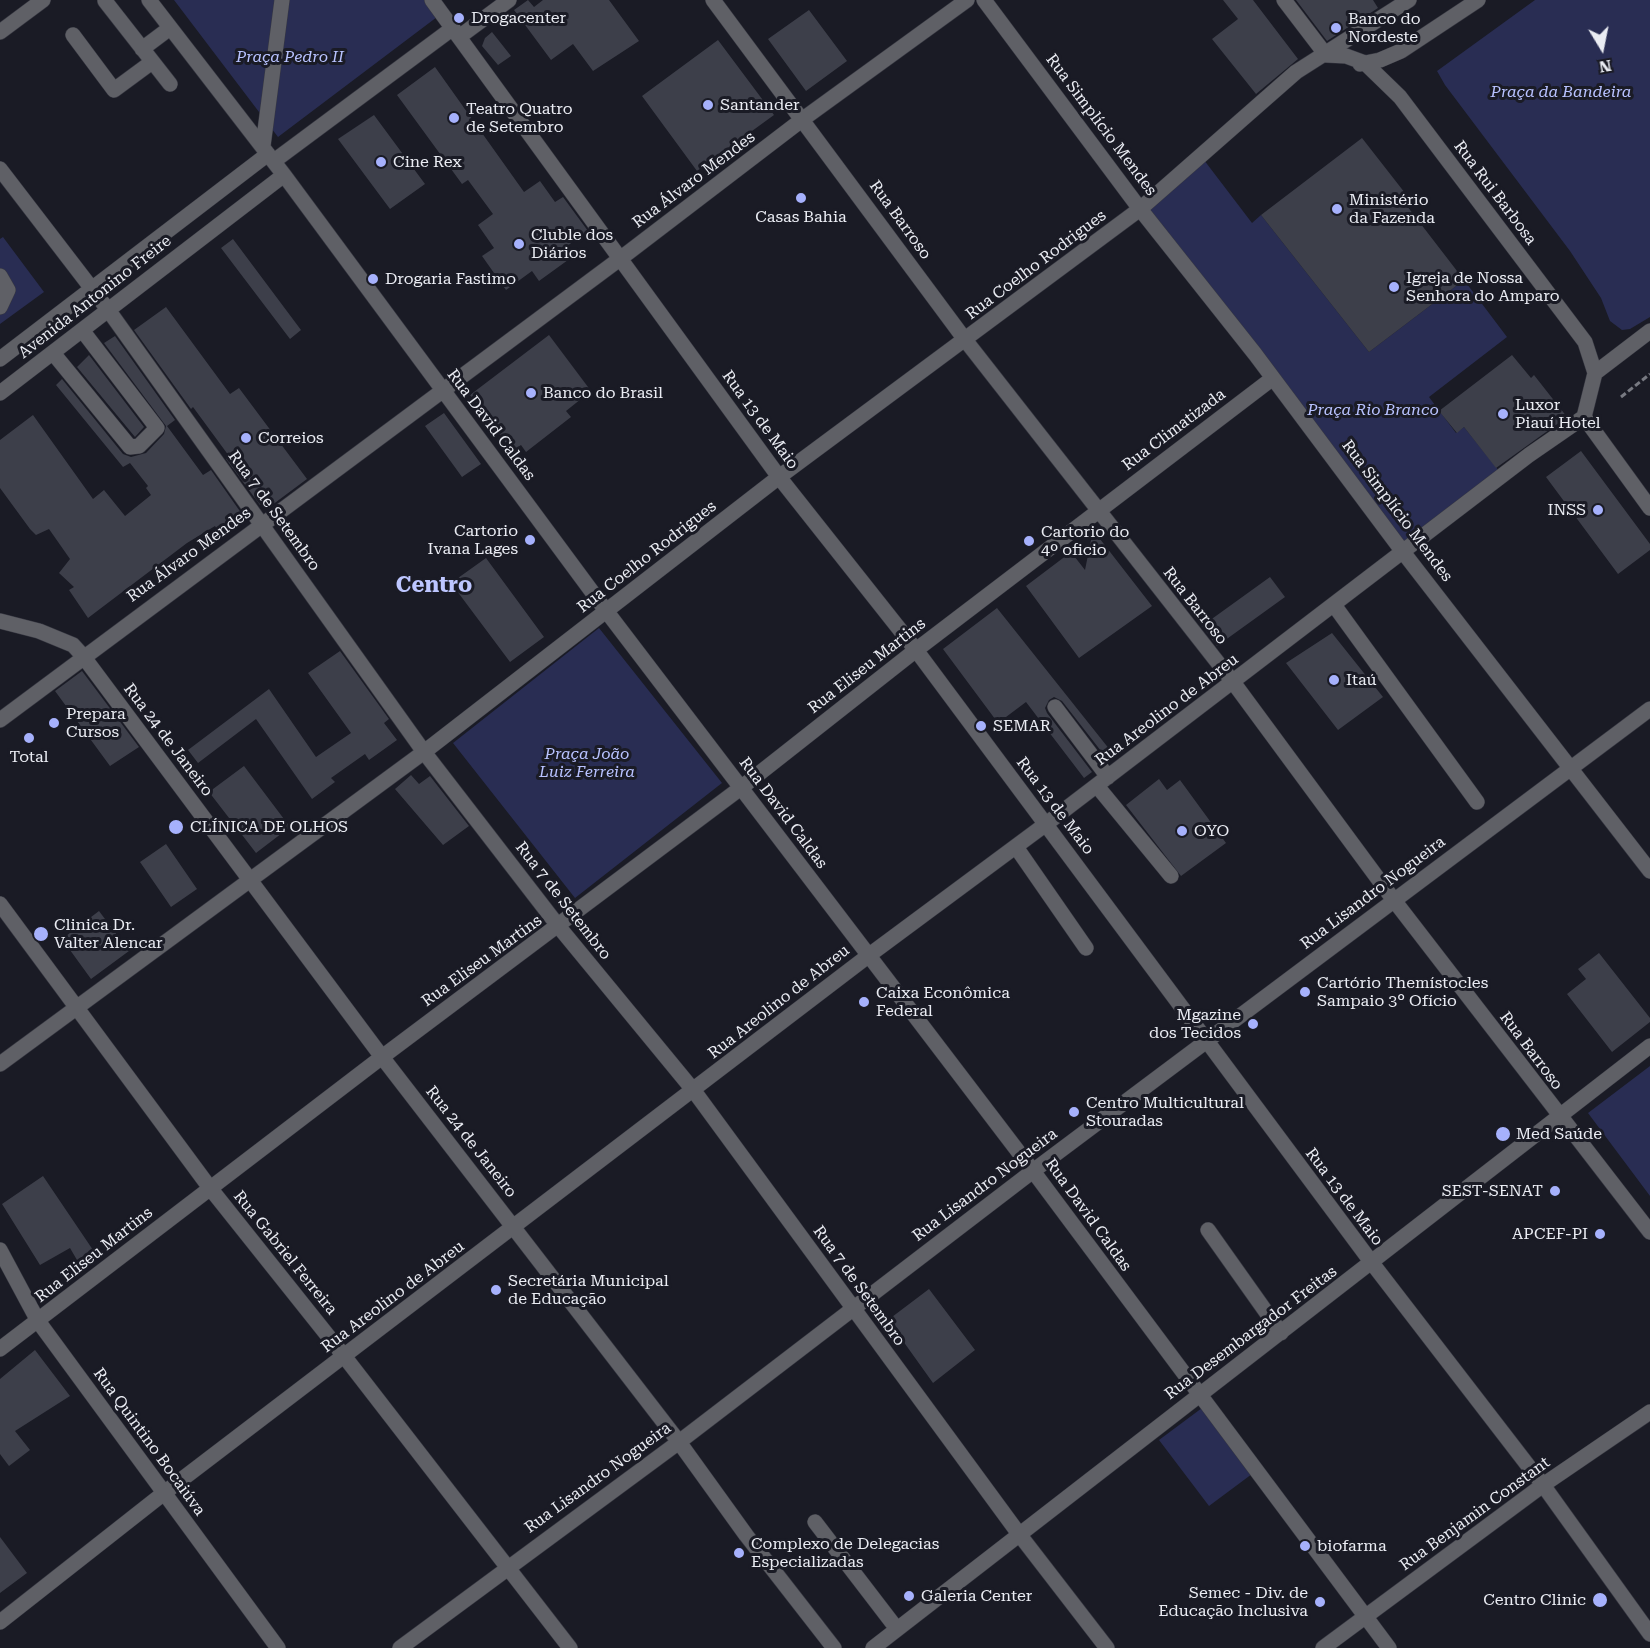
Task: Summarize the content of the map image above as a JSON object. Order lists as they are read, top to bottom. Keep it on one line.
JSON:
{"streets":{"street":["Rua Simplício Mendes","Rua Álvaro Mendes","Rua Rui Barbosa","Rua Barroso","Rua Coelho Rodrigues","Avenida Antonino Freire","Rua 13 de Maio","Rua David Caldas","Rua Climatizada","Rua 7 de Setembro","Rua Eliseu Martins","Rua Areolino de Abreu","Rua 24 de Janeiro","Rua Lisandro Nogueira","Rua Gabriel Ferreira","Rua Desembargador Freitas","Rua Quintino Bocaiúva","Rua Benjamin Constant"]},"crossings":[["Rua Simplício Mendes","Rua Coelho Rodrigues"],["Rua Simplício Mendes","Rua Climatizada"],["Rua Simplício Mendes","Rua Areolino de Abreu"],["Rua Simplício Mendes","Rua Lisandro Nogueira"],["Rua Álvaro Mendes","Rua Barroso"],["Rua Álvaro Mendes","Rua 13 de Maio"],["Rua Álvaro Mendes","Rua David Caldas"],["Rua Álvaro Mendes","Rua 7 de Setembro"],["Rua Álvaro Mendes","Rua 24 de Janeiro"],["Rua Rui Barbosa","Rua Coelho Rodrigues"],["Rua Barroso","Rua Coelho Rodrigues"],["Rua Barroso","Rua Climatizada"],["Rua Barroso","Rua Eliseu Martins"],["Rua Barroso","Rua Areolino de Abreu"],["Rua Barroso","Rua Lisandro Nogueira"],["Rua Barroso","Rua Desembargador Freitas"],["Rua Coelho Rodrigues","Rua 13 de Maio"],["Rua Coelho Rodrigues","Rua David Caldas"],["Rua Coelho Rodrigues","Rua 7 de Setembro"],["Rua Coelho Rodrigues","Rua 24 de Janeiro"],["Rua Coelho Rodrigues","Rua Gabriel Ferreira"],["Avenida Antonino Freire","Rua 13 de Maio"],["Avenida Antonino Freire","Rua David Caldas"],["Avenida Antonino Freire","Rua 7 de Setembro"],["Rua 13 de Maio","Rua Eliseu Martins"],["Rua 13 de Maio","Rua Areolino de Abreu"],["Rua 13 de Maio","Rua Lisandro Nogueira"],["Rua 13 de Maio","Rua Desembargador Freitas"],["Rua 13 de Maio","Rua Benjamin Constant"],["Rua David Caldas","Rua Eliseu Martins"],["Rua David Caldas","Rua Areolino de Abreu"],["Rua David Caldas","Rua Lisandro Nogueira"],["Rua David Caldas","Rua Desembargador Freitas"],["Rua David Caldas","Rua Benjamin Constant"],["Rua Climatizada","Rua Eliseu Martins"],["Rua 7 de Setembro","Rua Eliseu Martins"],["Rua 7 de Setembro","Rua Areolino de Abreu"],["Rua 7 de Setembro","Rua Lisandro Nogueira"],["Rua 7 de Setembro","Rua Desembargador Freitas"],["Rua Eliseu Martins","Rua 24 de Janeiro"],["Rua Eliseu Martins","Rua Gabriel Ferreira"],["Rua Eliseu Martins","Rua Quintino Bocaiúva"],["Rua Areolino de Abreu","Rua 24 de Janeiro"],["Rua Areolino de Abreu","Rua Gabriel Ferreira"],["Rua Areolino de Abreu","Rua Quintino Bocaiúva"],["Rua 24 de Janeiro","Rua Lisandro Nogueira"],["Rua Lisandro Nogueira","Rua Gabriel Ferreira"]],"districts":["Centro"],"parks":["Praça Pedro II","Praça da Bandeira","Praça Rio Branco","Praça João Luiz Ferreira"],"places":["Drogacenter","Banco do Nordeste","Santander","Teatro Quatro de Setembro","Cine Rex","Casas Bahia","Ministério da Fazenda","Cluble dos Diários","Drogaria Fastimo","Igreja de Nossa Senhora do Amparo","Banco do Brasil","Luxor Piauí Hotel","Correios","INSS","Cartorio Ivana Lages","Cartorio do 4º oficio","Itaú","Prepara Cursos","SEMAR","Total","CLÍNICA DE OLHOS","OYO","Clinica Dr. Valter Alencar","Cartório Themístocles Sampaio 3° Ofício","Caixa Econômica Federal","Mgazine dos Tecidos","Centro Multicultural Stouradas","Med Saúde","SEST-SENAT","APCEF-PI","Secretária Municipal de Educação","biofarma","Complexo de Delegacias Especializadas","Galeria Center","Centro Clinic","Semec - Div. de Educação Inclusiva"],"north":"bottom"}
